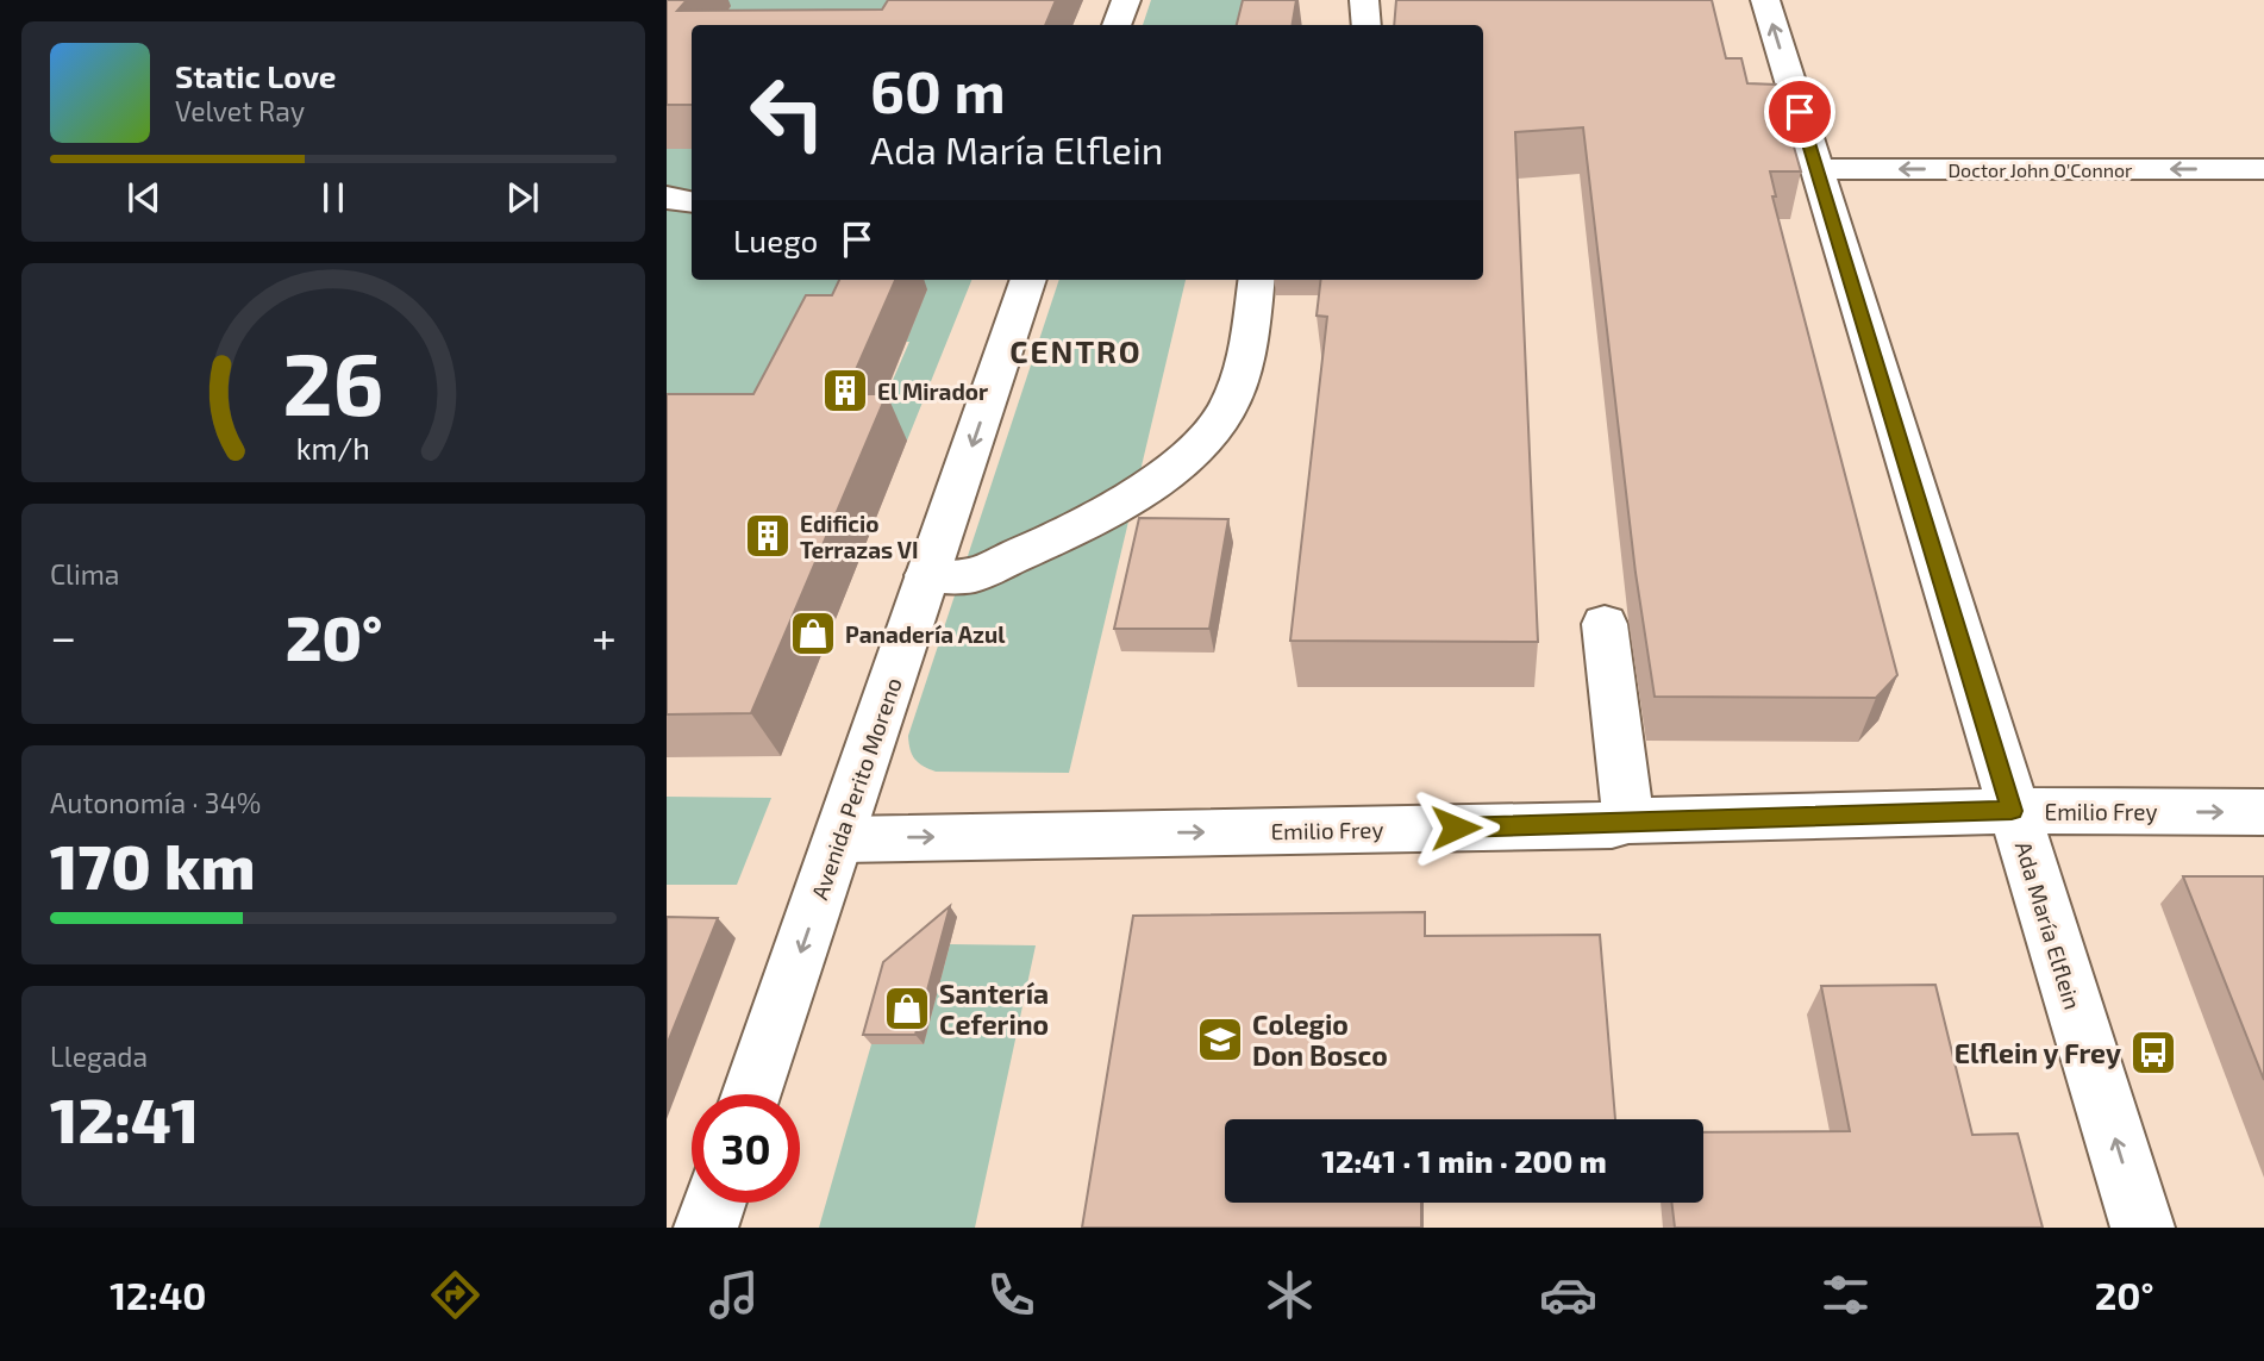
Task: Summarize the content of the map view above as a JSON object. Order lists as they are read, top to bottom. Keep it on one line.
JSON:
{"streets":{"street":["Doctor John O'Connor","Avenida Perito Moreno","Emilio Frey","Ada María Elflein"]},"crossings":[["Doctor John O'Connor","Ada María Elflein"],["Avenida Perito Moreno","Emilio Frey"],["Emilio Frey","Ada María Elflein"]],"one_way":["Doctor John O'Connor","Avenida Perito Moreno","Emilio Frey","Ada María Elflein"],"districts":["CENTRO"],"places":{"building":["El Mirador","Edificio Terrazas VI"],"shop":["Panadería Azul","Santería Ceferino"],"school or university":["Colegio Don Bosco"],"bus stop":["Elflein y Frey"]},"page":{"turn":["60 m","Ada María Elflein"],"song":["Static Love","Velvet Ray"],"then":"Luego","tile":["Clima",["Autonomía · 34%","170 km"],["Llegada","12:41"]],"heat":["−","20°","+"],"limit":"30","trip":"12:41 · 1 min · 200 m","tabs":["12:40","20°"],"gauge":["26","km/h"]}}
